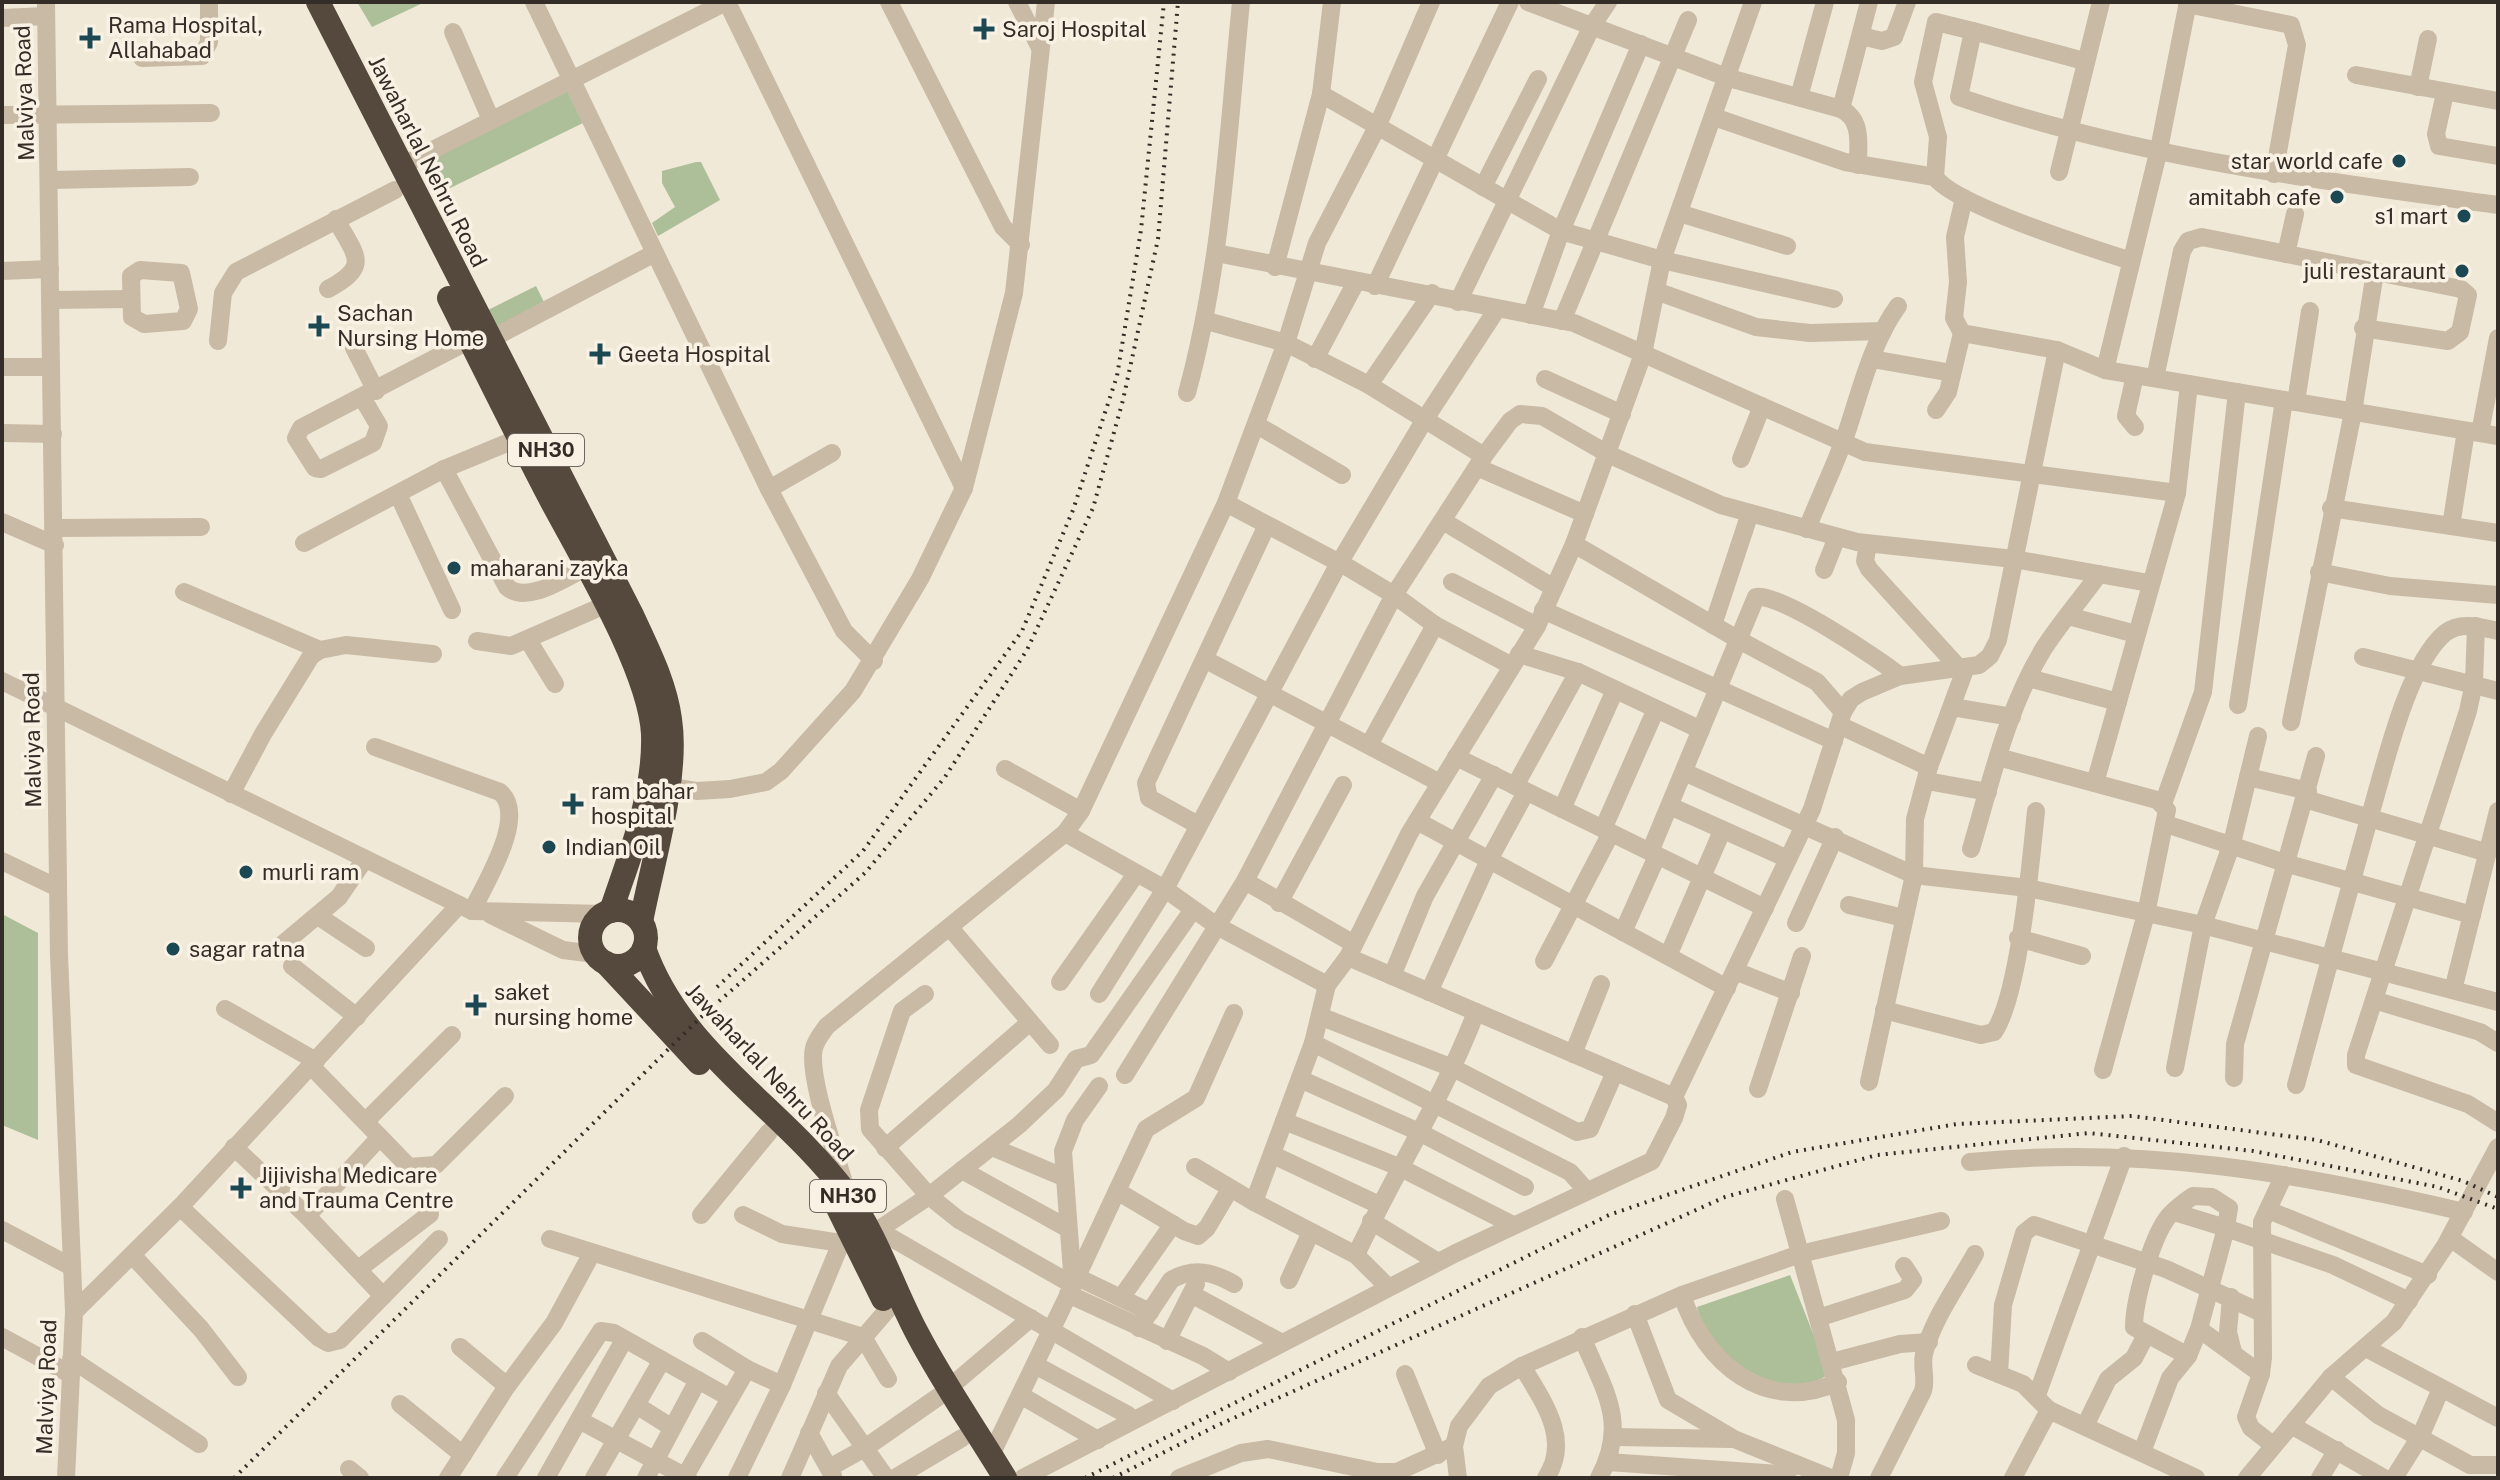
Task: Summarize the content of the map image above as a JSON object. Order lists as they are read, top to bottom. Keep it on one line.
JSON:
{"streets":{"highway":["Jawaharlal Nehru Road","NH30"],"street":["Malviya Road"]},"places":{"health":["Saroj Hospital","Rama Hospital, Allahabad","Sachan Nursing Home","Geeta Hospital","ram bahar hospital","saket nursing home","Jijivisha Medicare and Trauma Centre"],"other":["star world cafe","amitabh cafe","s1 mart","juli restaraunt","maharani zayka","Indian Oil","murli ram","sagar ratna"]}}
